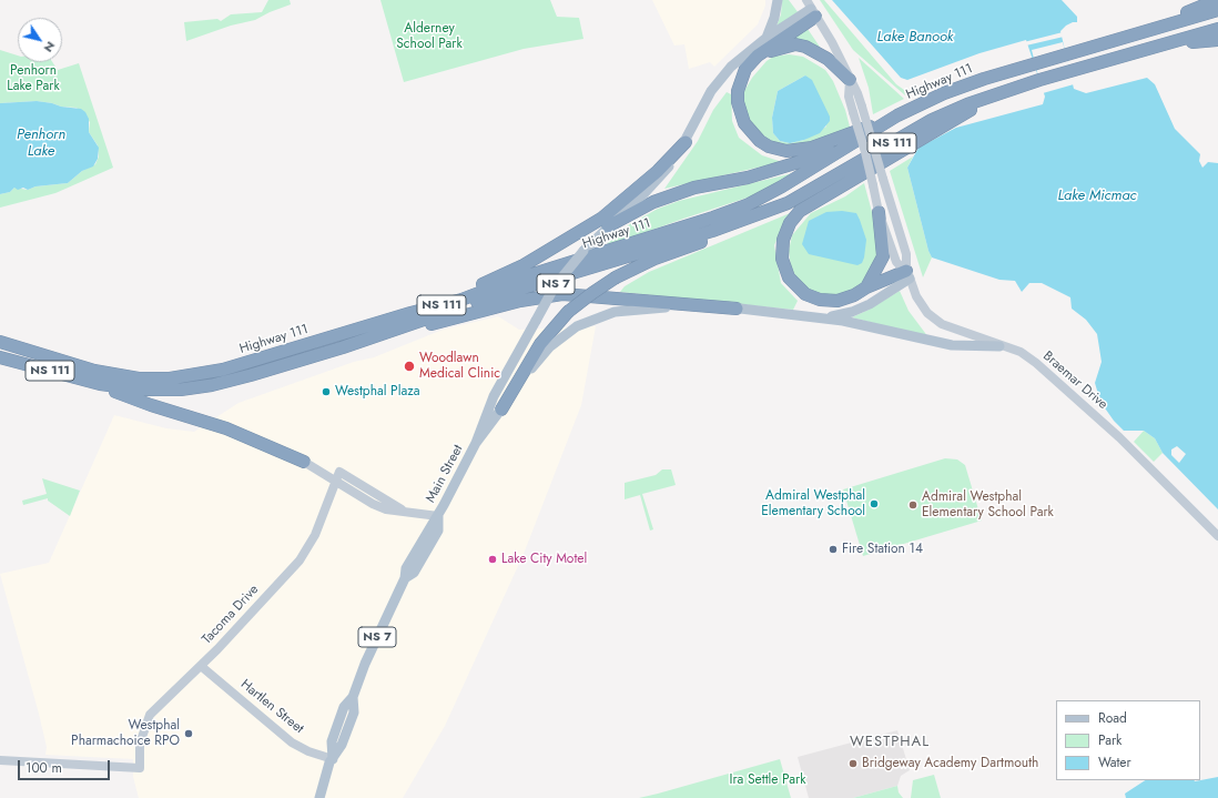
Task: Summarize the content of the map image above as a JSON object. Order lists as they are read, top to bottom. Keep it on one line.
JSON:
{"streets":{"highway":["Highway 111","NS 111"],"main road":["NS 7","Braemar Drive","Main Street","Tacoma Drive","Hartlen Street"]},"crossings":[["Braemar Drive","Main Street"],["Main Street","Hartlen Street"],["Tacoma Drive","Hartlen Street"]],"districts":["WESTPHAL"],"water":["Lake Banook","Penhorn Lake","Lake Micmac"],"parks":["Alderney School Park","Penhorn Lake Park","Ira Settle Park"],"places":["Woodlawn Medical Clinic","Westphal Plaza","Admiral Westphal Elementary School","Admiral Westphal Elementary School Park","Fire Station 14","Lake City Motel","Westphal Pharmachoice RPO","Bridgeway Academy Dartmouth"],"legend":["Road","Park","Water"],"scale_bar":"100 m","north":"bottom right"}
